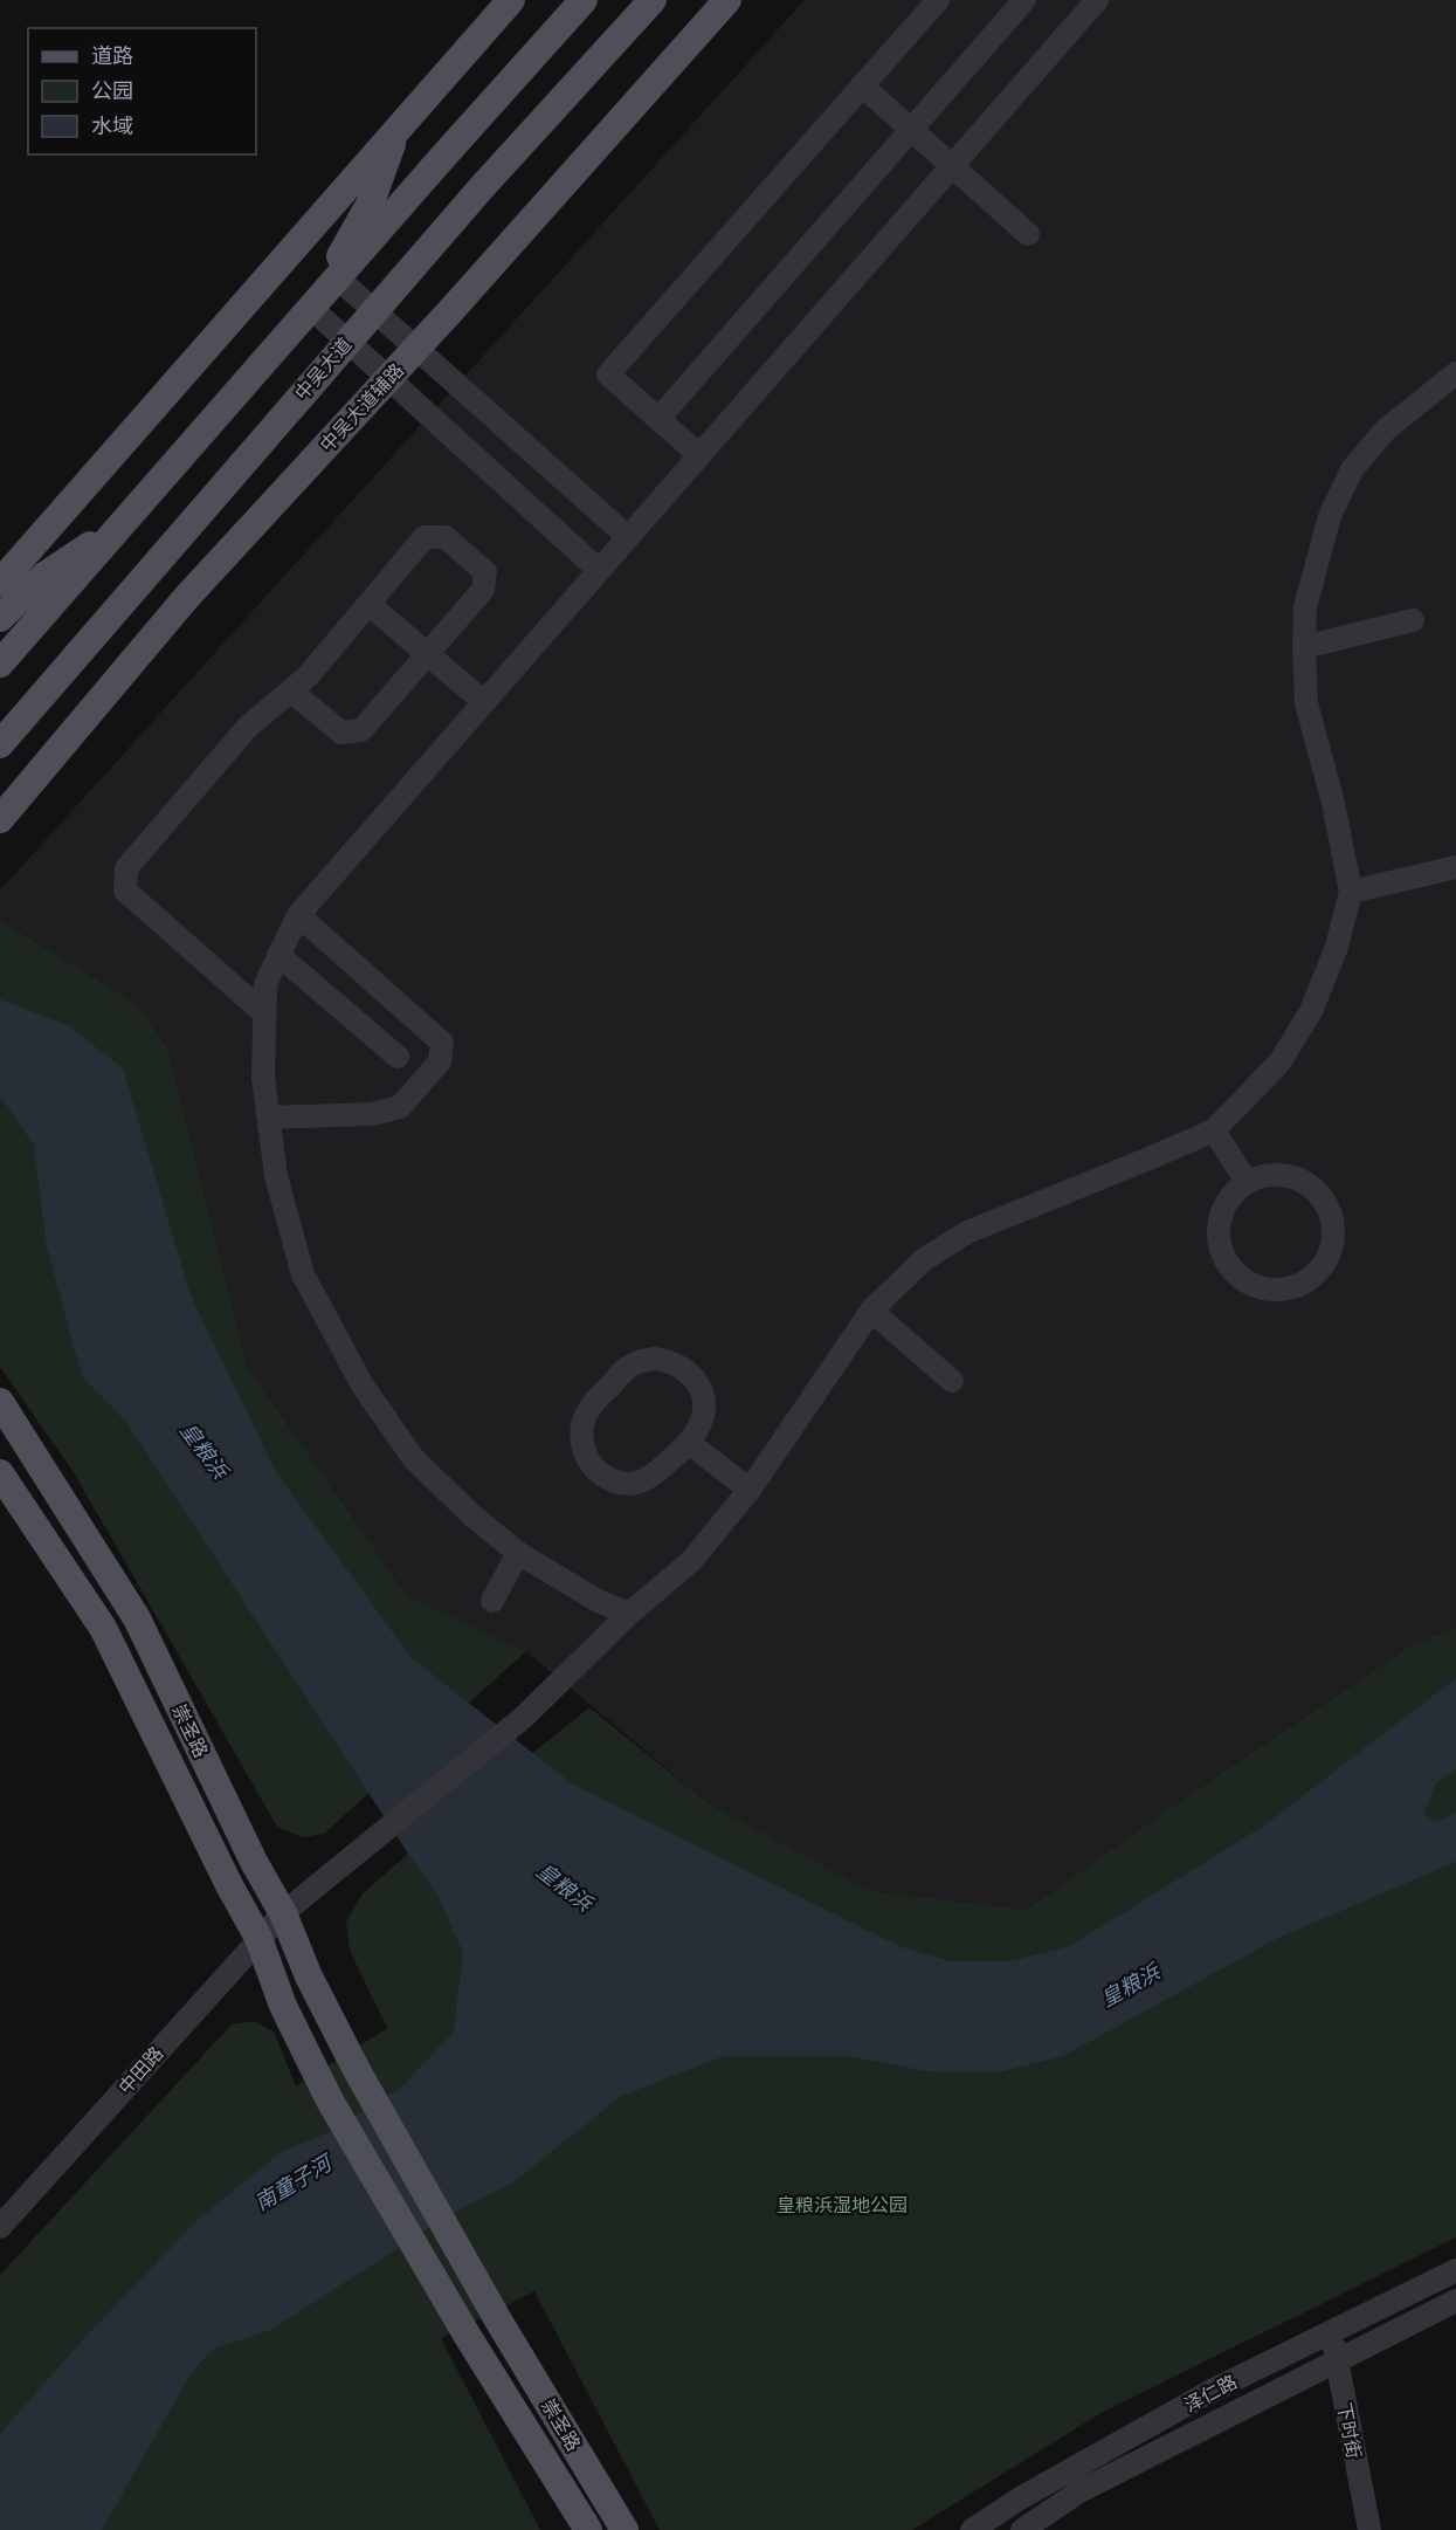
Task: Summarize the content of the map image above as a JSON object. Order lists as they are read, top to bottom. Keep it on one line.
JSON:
{"streets":{"main road":["中吴大道","中吴大道辅路","崇圣路"],"street":["中田路","泽仁路","下时街"]},"crossings":[["崇圣路","中田路"],["泽仁路","下时街"]],"water":["皇粮浜","南童子河"],"parks":["皇粮浜湿地公园"],"legend":["道路","公园","水域"]}
